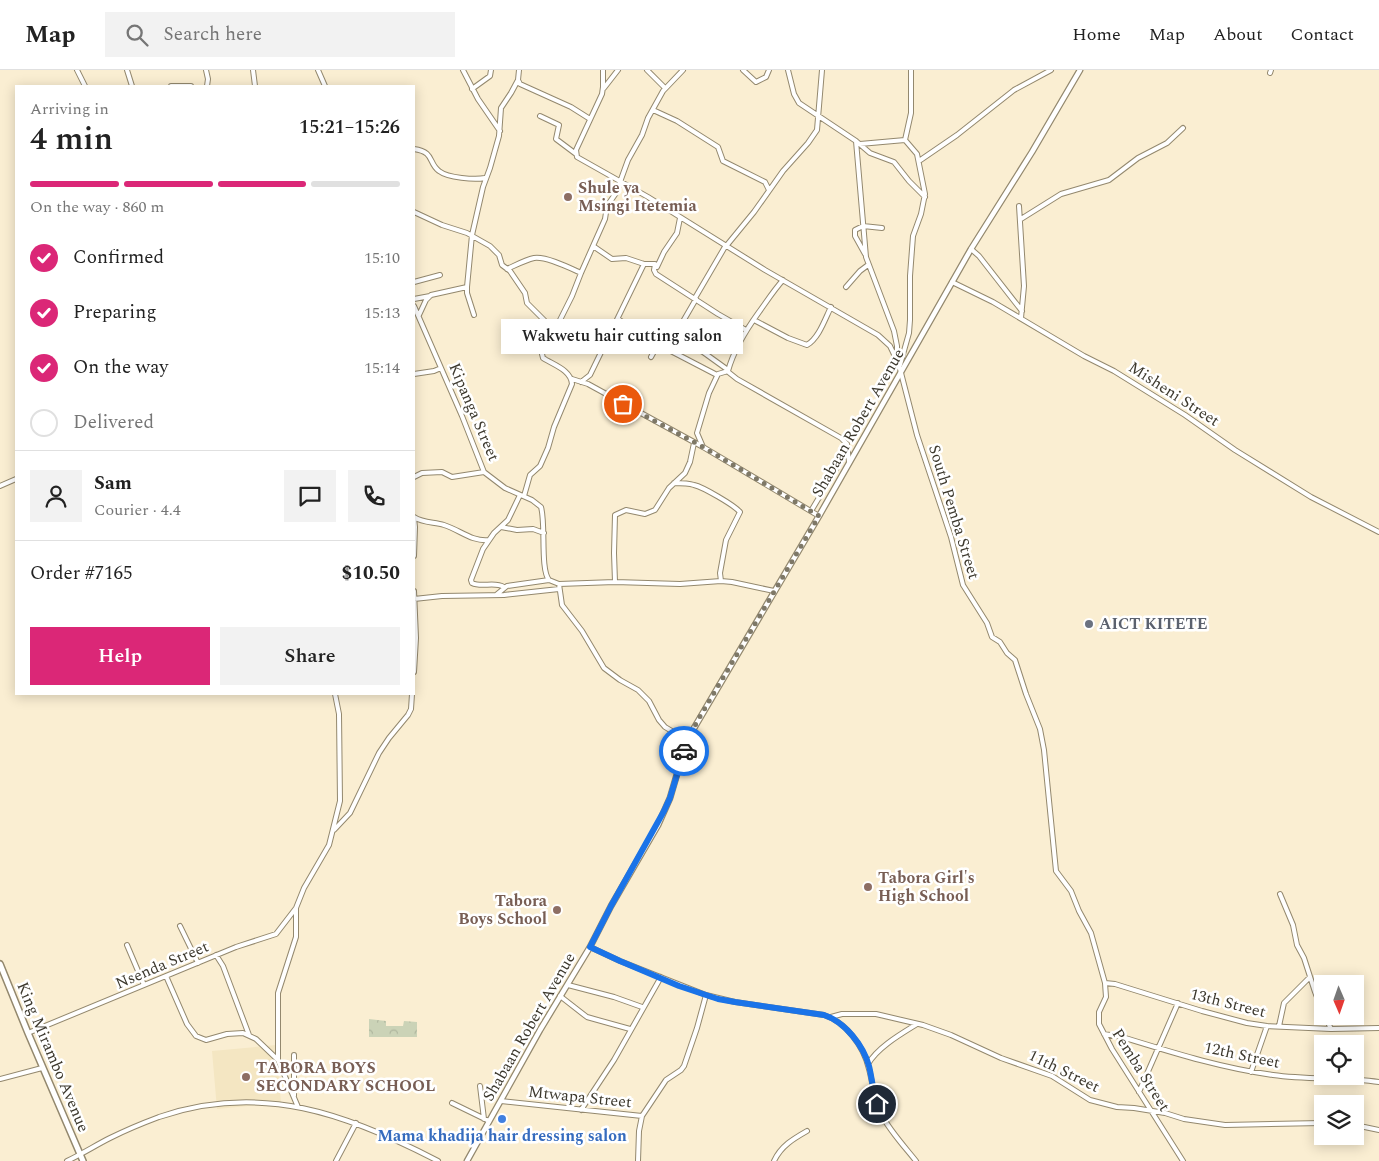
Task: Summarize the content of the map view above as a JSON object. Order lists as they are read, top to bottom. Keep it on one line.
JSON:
{"streets":{"main road":["King Mirambo Avenue"],"street":["Misheni Street","Kipanga Street","Shabaan Robert Avenue","South Pemba Street","Nsenda Street","13th Street","12th Street","Pemba Street","11th Street","Mtwapa Street"]},"crossings":[["Misheni Street","Shabaan Robert Avenue"],["Shabaan Robert Avenue","South Pemba Street"],["Shabaan Robert Avenue","Mtwapa Street"],["South Pemba Street","Pemba Street"],["Nsenda Street","King Mirambo Avenue"],["13th Street","Pemba Street"],["12th Street","Pemba Street"],["Pemba Street","11th Street"]],"places":["Shule ya Msingi Itetemia","Wakwetu hair cutting salon","AICT KITETE","Tabora Girl's High School","Tabora Boys School","TABORA BOYS SECONDARY SCHOOL","Mama khadija hair dressing salon"],"north":"bottom","page":{"header":"Map","search":"Search here","nav":["Home","Map","About","Contact"],"heading":["4 min","Arriving in","15:21–15:26"],"panel":["Sam","Courier · 4.4","Order #7165","$10.50"],"bar":"On the way · 860 m","list":[["Confirmed","15:10"],["Preparing","15:13"],["On the way","15:14"],"Delivered"],"bubble":"Wakwetu hair cutting salon","buttons":["Help","Share"]}}
